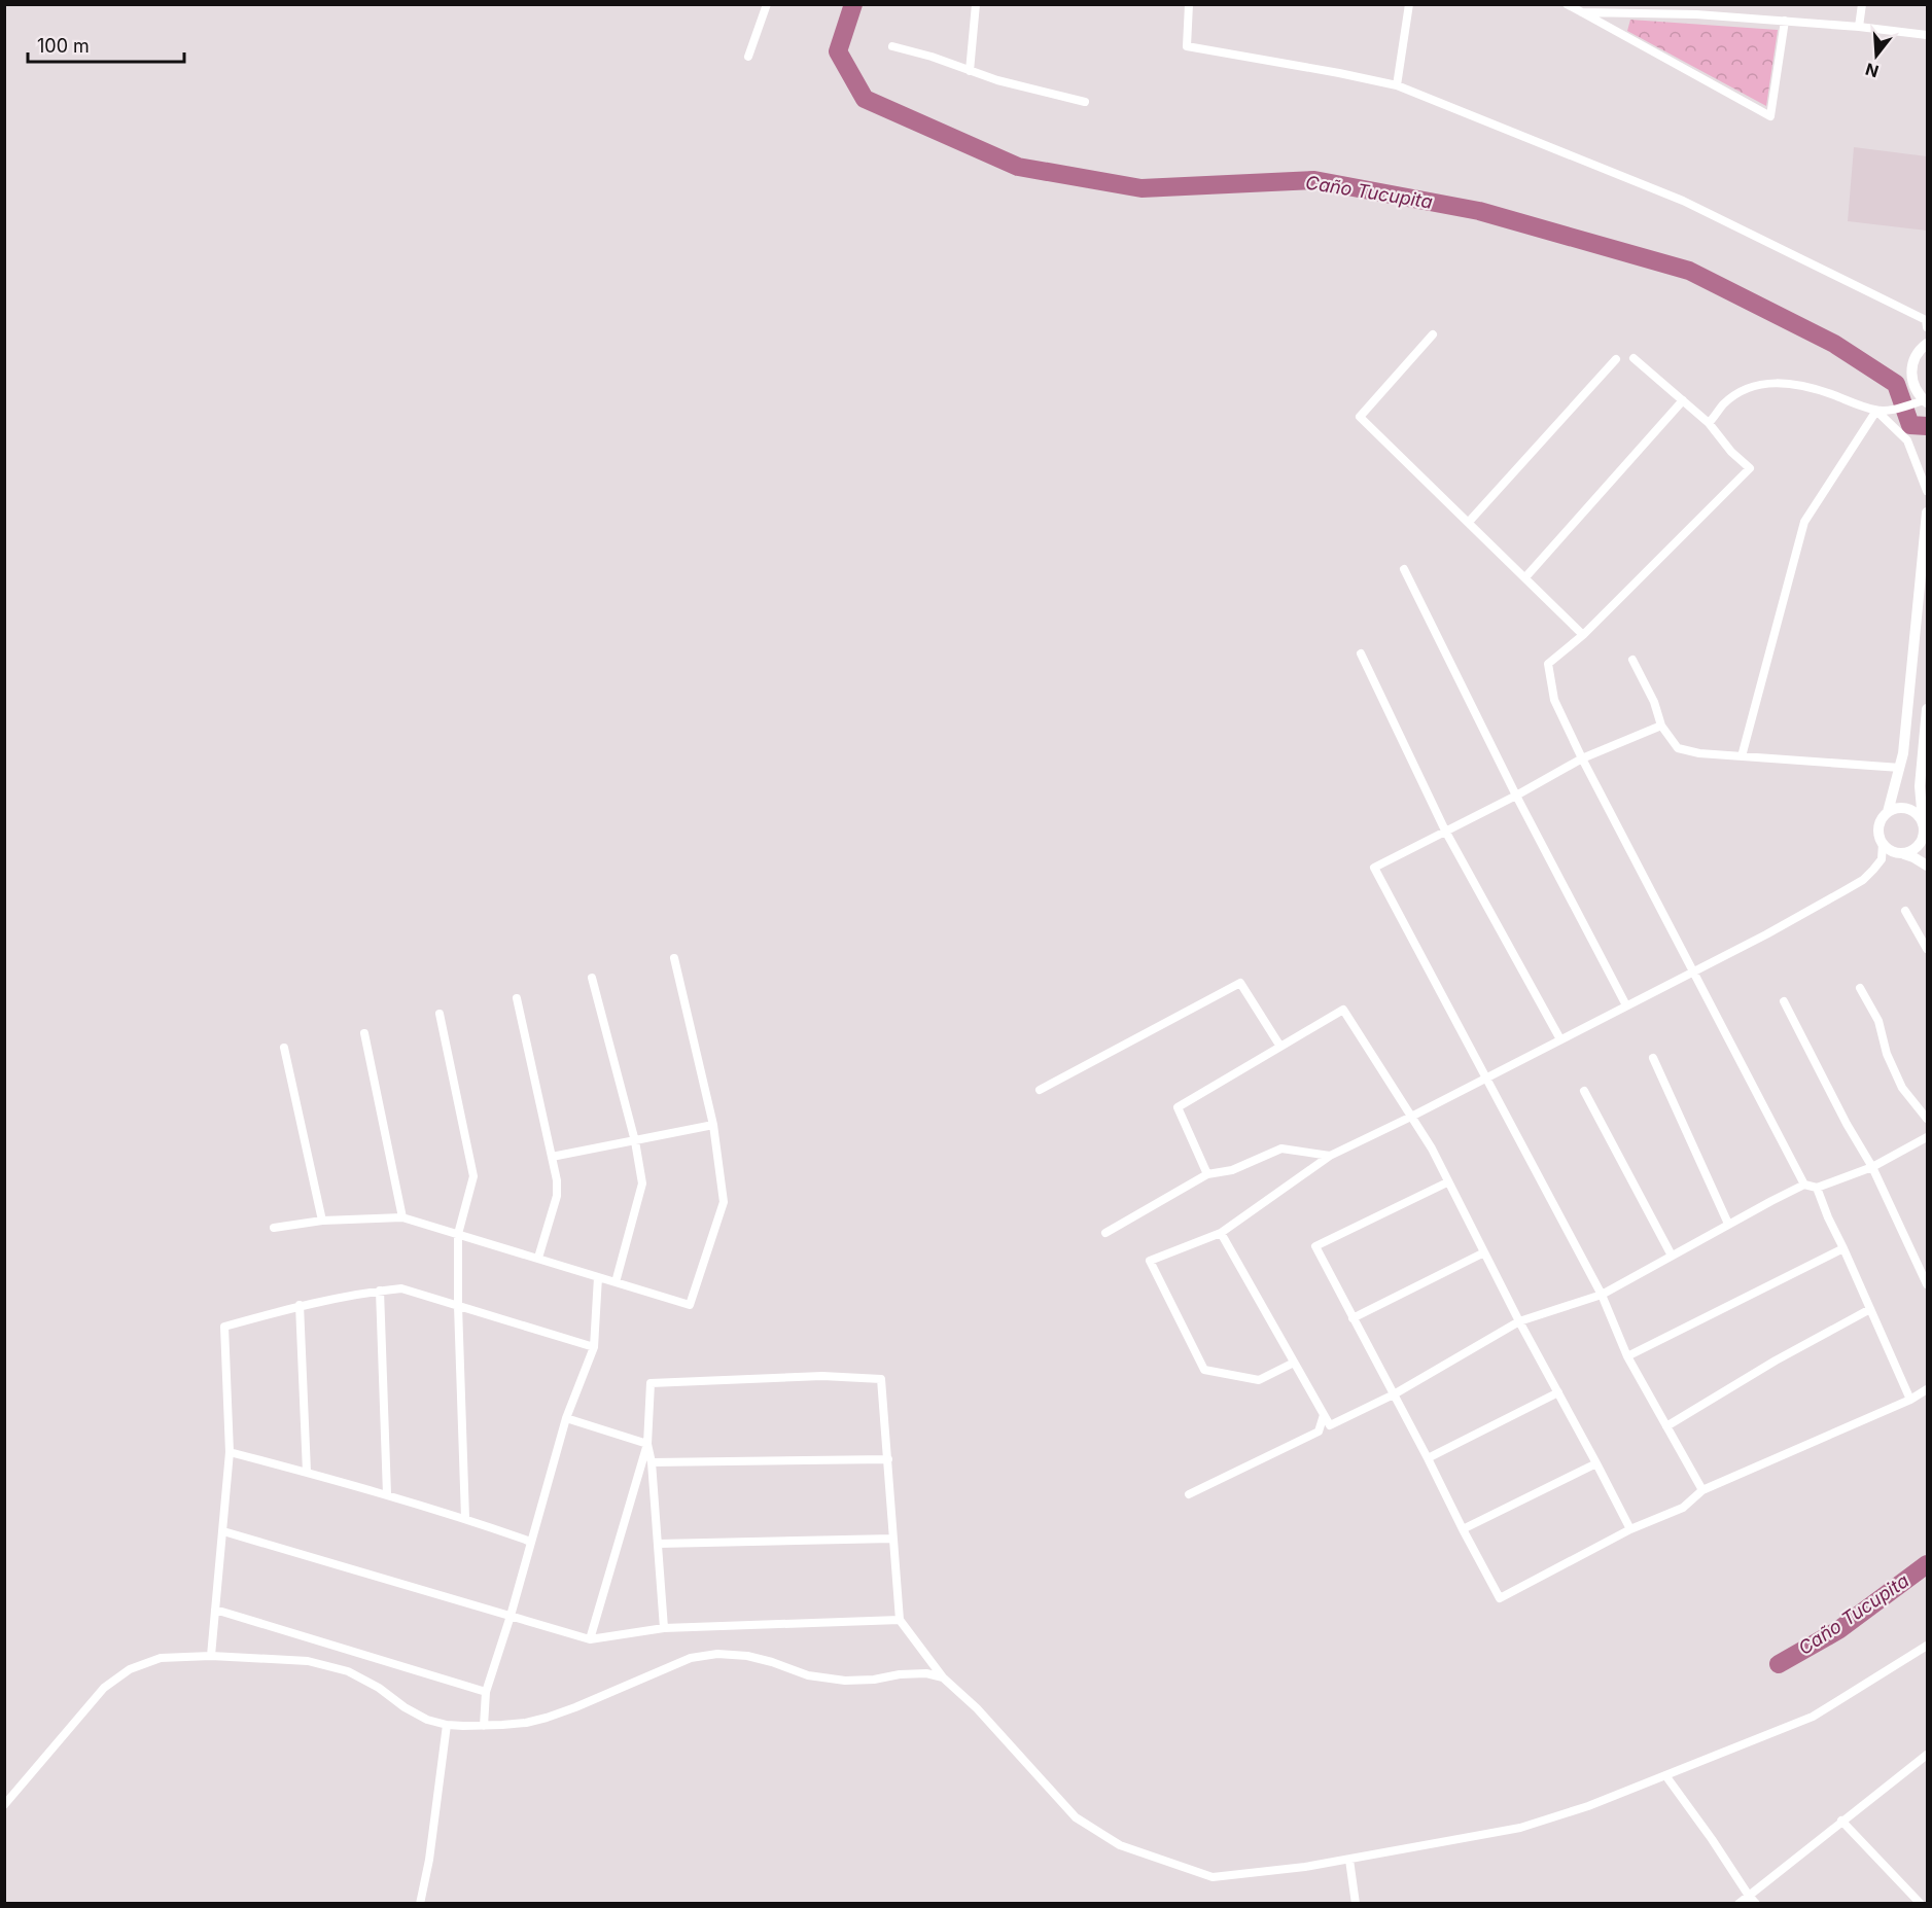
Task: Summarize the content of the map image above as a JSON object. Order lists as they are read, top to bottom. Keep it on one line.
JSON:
{"water":["Caño Tucupita"],"scale_bar":"100 m","north":"bottom"}
